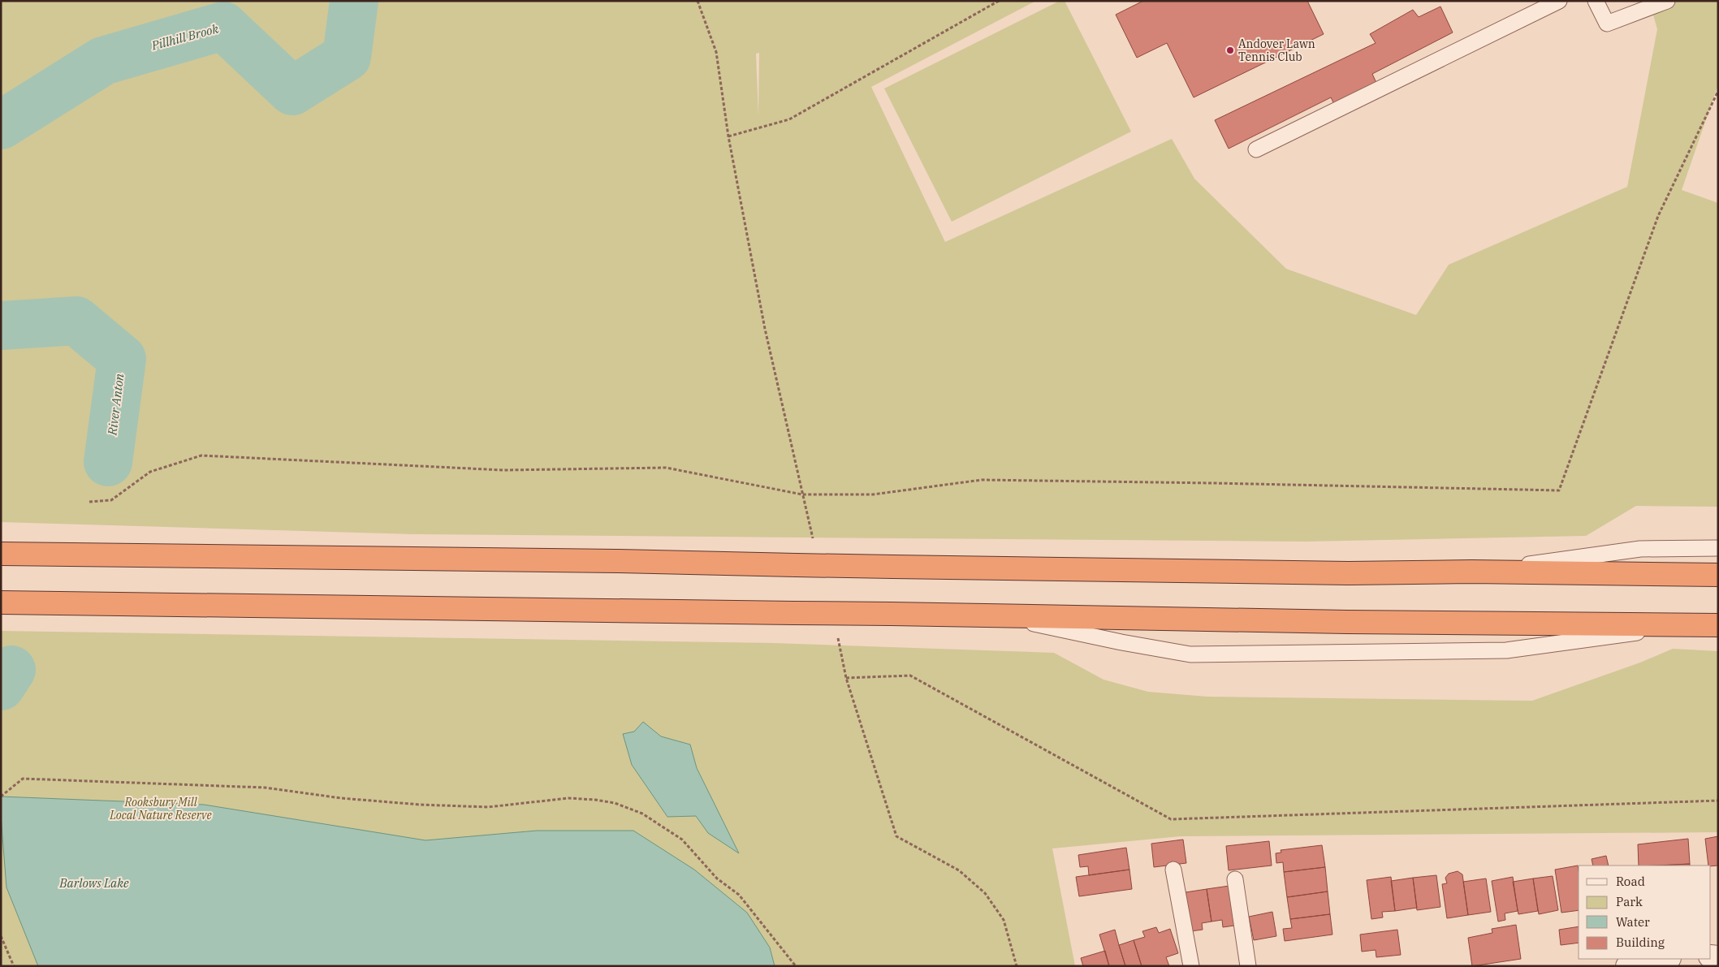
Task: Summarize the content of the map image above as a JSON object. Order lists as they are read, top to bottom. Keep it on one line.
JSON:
{"water":["Pillhill Brook","River Anton","Barlows Lake"],"parks":["Rooksbury Mill Local Nature Reserve"],"places":["Andover Lawn Tennis Club"],"legend":["Road","Park","Water","Building"]}
